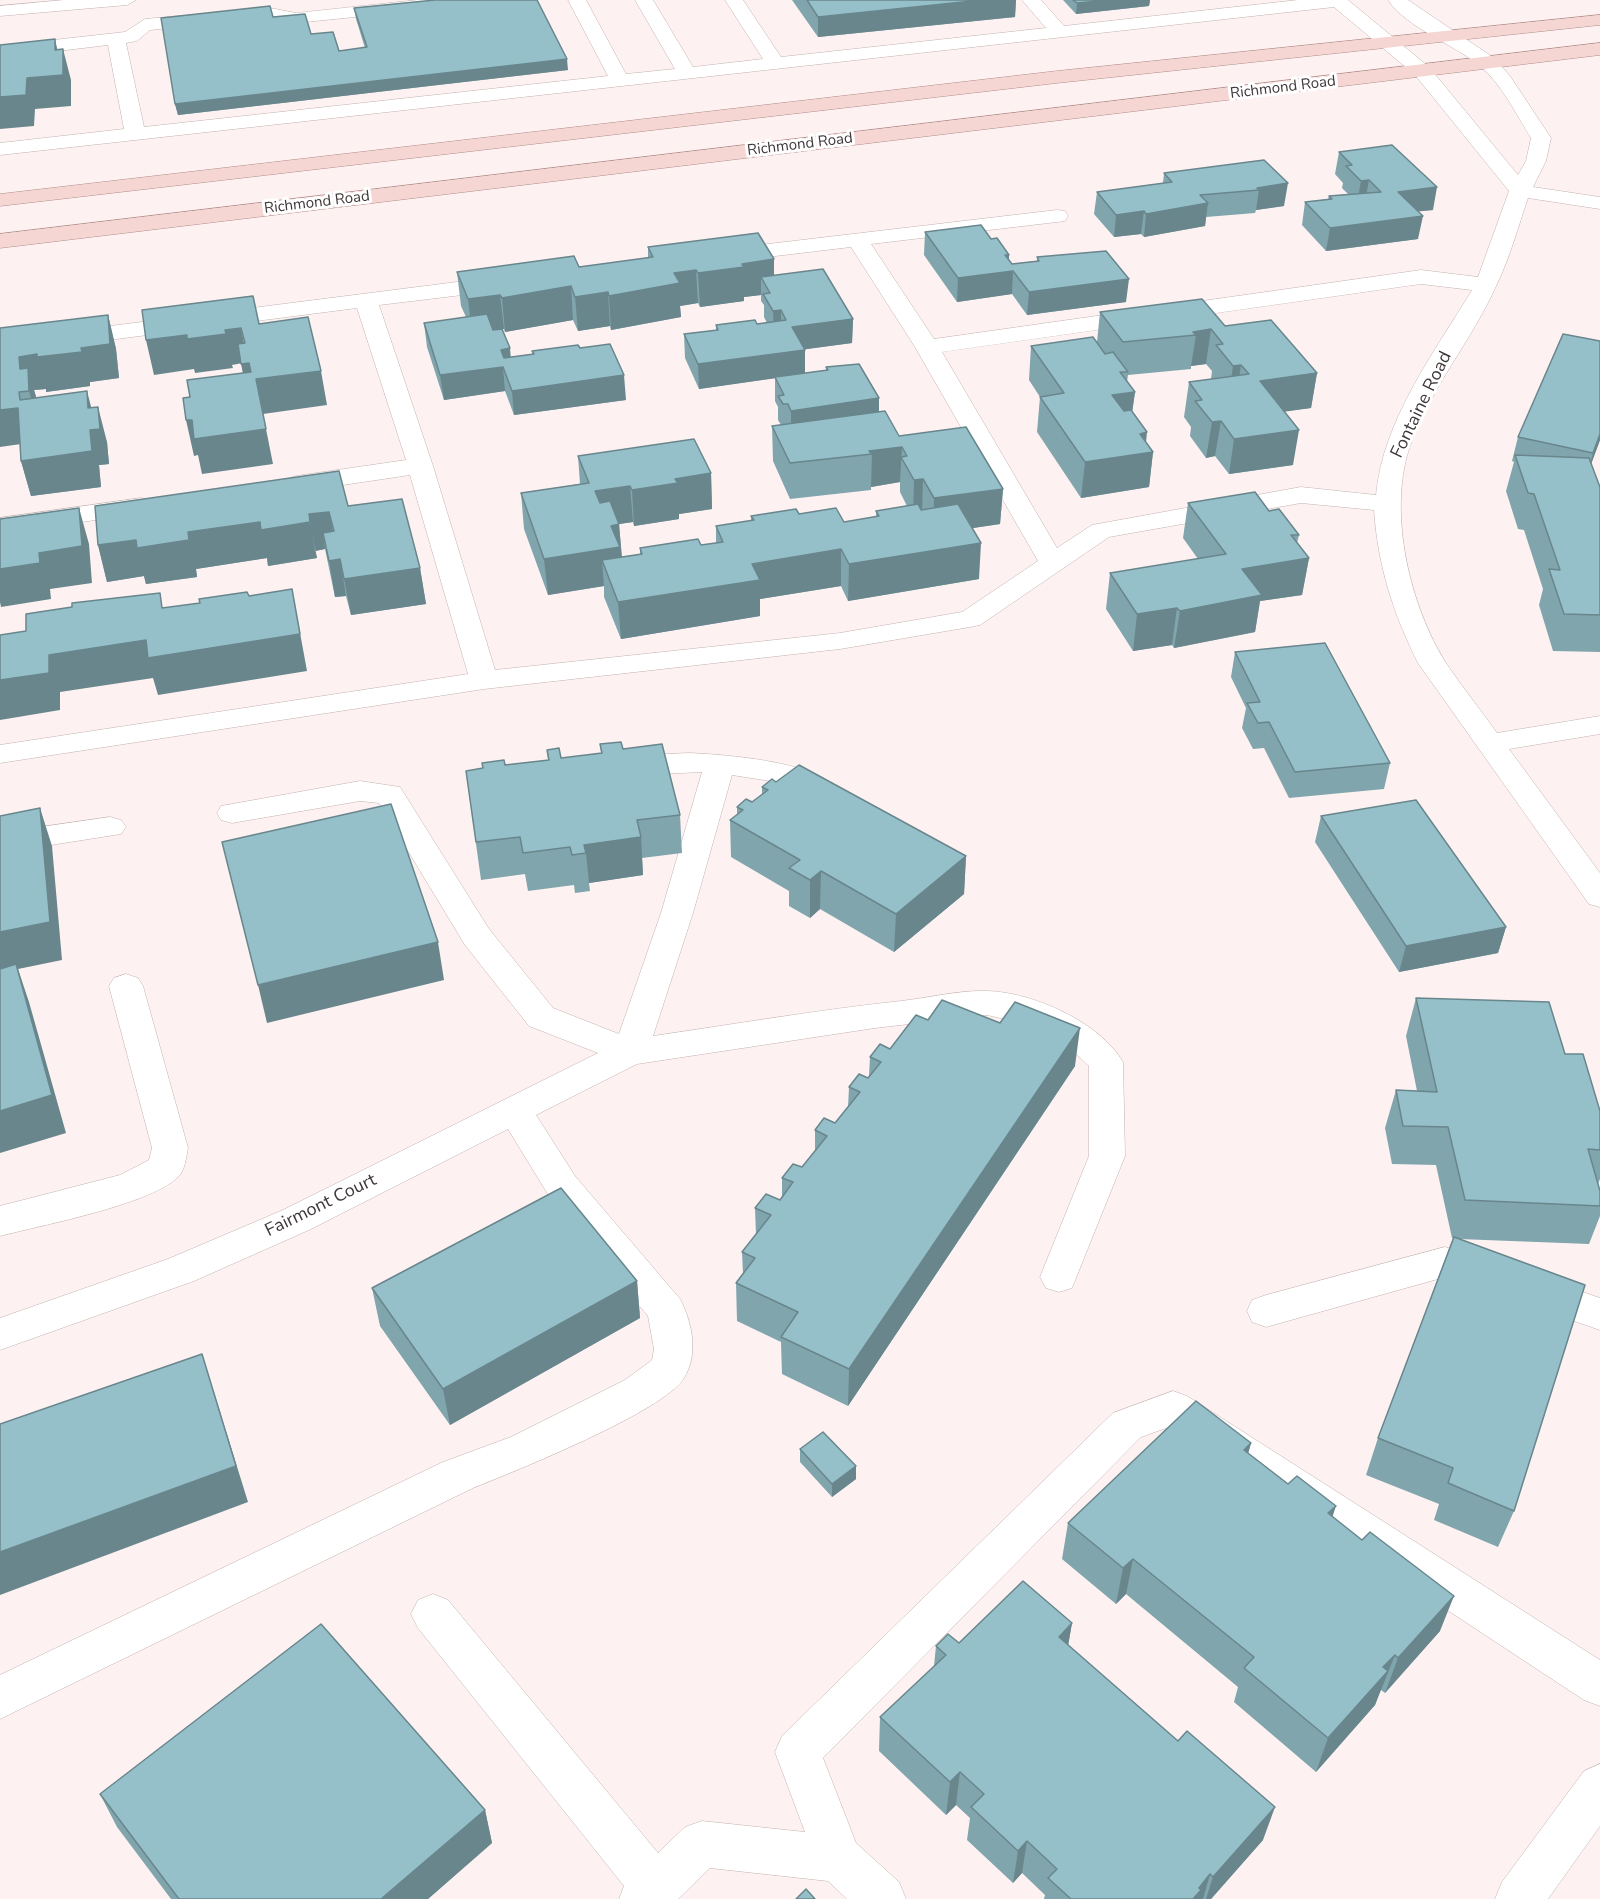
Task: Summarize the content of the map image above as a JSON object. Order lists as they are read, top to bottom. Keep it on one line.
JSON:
{"streets":{"main road":["Richmond Road"],"street":["Fontaine Road","Fairmont Court"]},"crossings":[["Richmond Road","Fontaine Road"]]}
